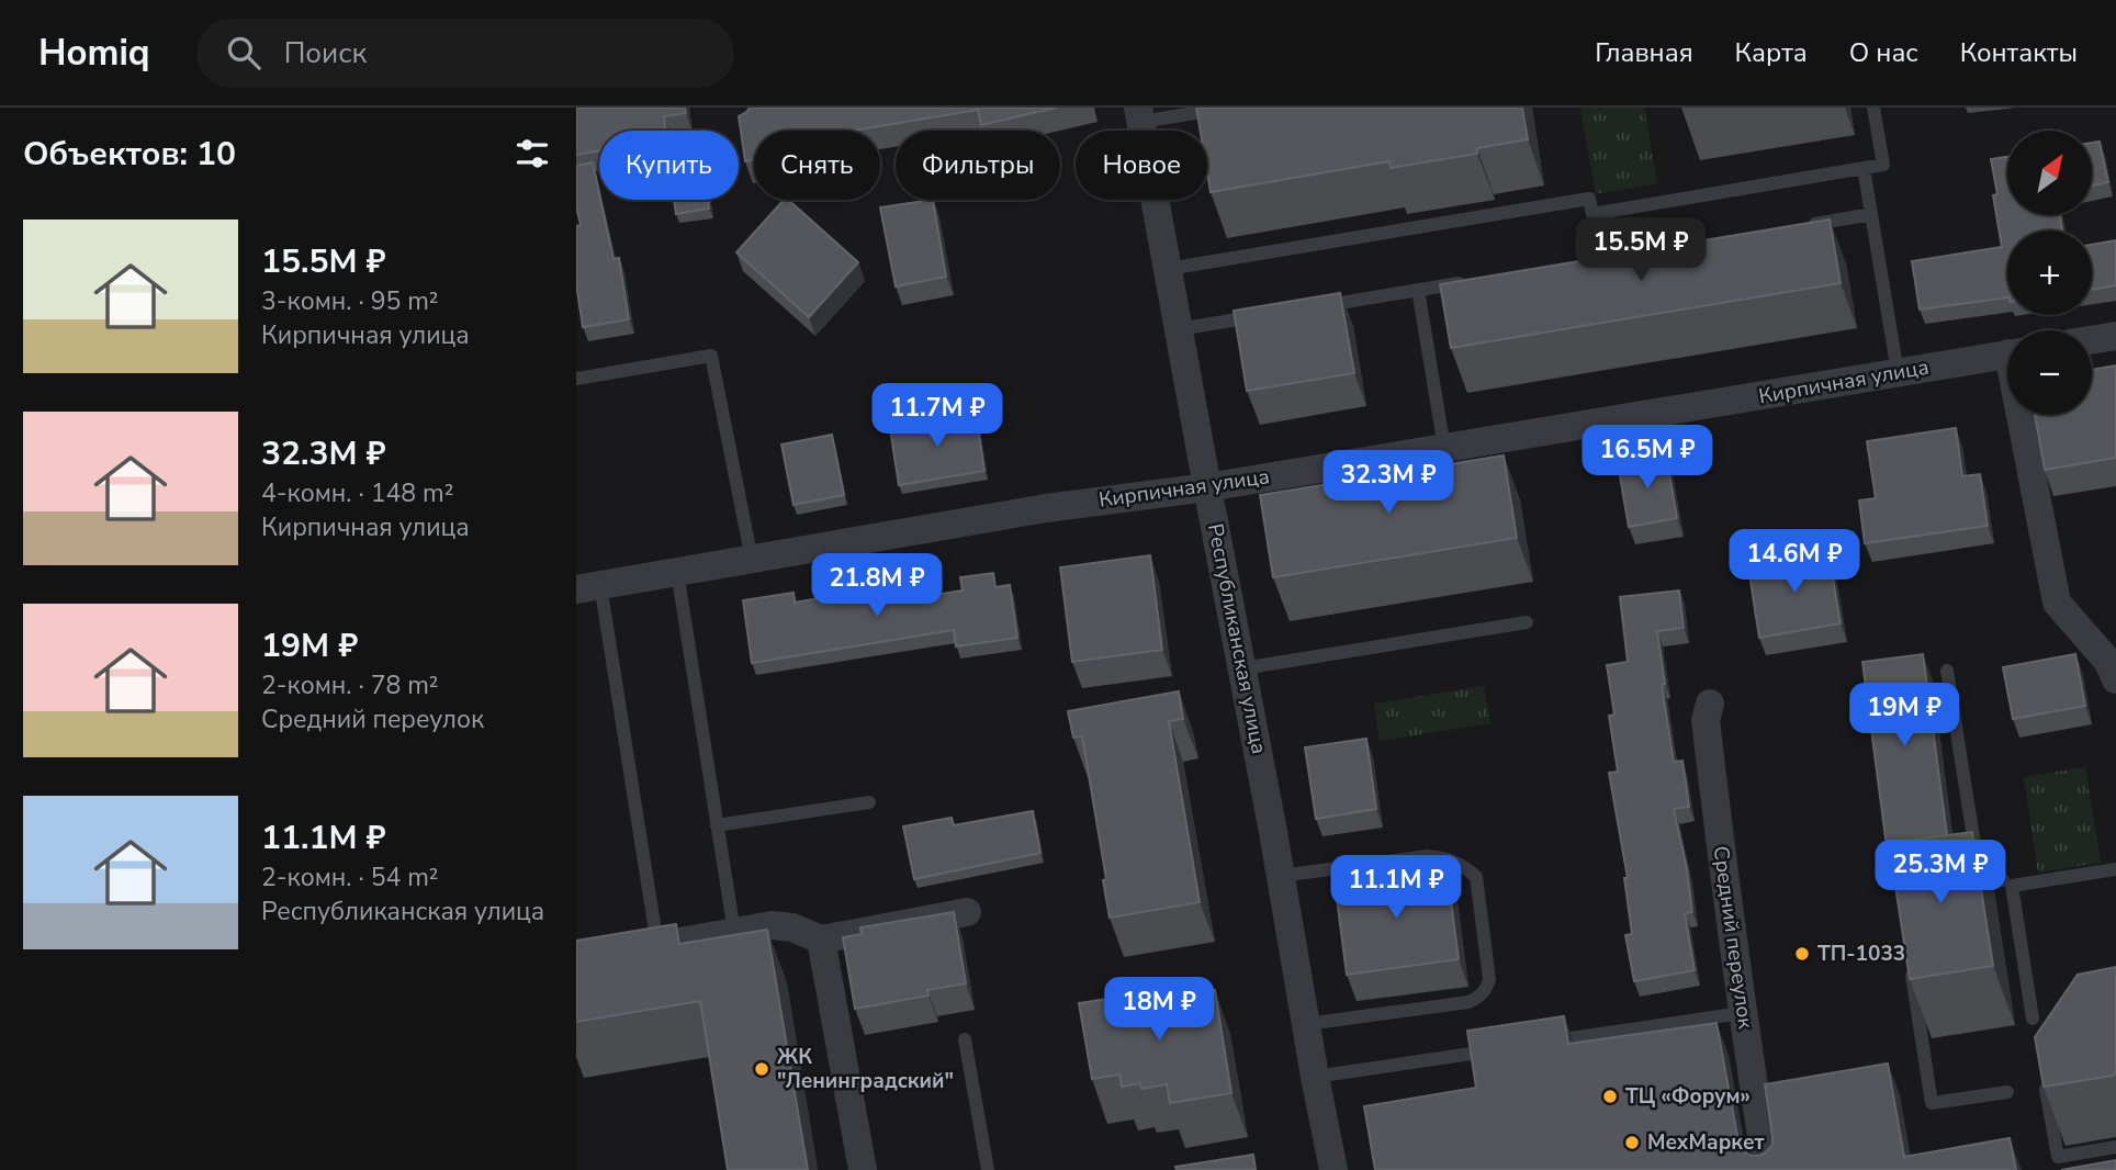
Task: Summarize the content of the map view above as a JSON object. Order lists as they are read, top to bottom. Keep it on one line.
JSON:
{"streets":{"street":["Кирпичная улица","Республиканская улица","Средний переулок"]},"crossings":[["Кирпичная улица","Республиканская улица"]],"places":["ТП-1033","ЖК \"Ленинградский\"","ТЦ «Форум»","МехМаркет"],"north":"top right","page":{"header":"Homiq","search":"Поиск","nav":["Главная","Карта","О нас","Контакты"],"heading":"Объектов: 10","map_buttons":["+","−"],"chip":["Купить","Снять","Фильтры","Новое"],"list":[{"name":"15.5M ₽","note":"3-комн. · 95 m² · Кирпичная улица"},{"name":"32.3M ₽","note":"4-комн. · 148 m² · Кирпичная улица"},{"name":"19M ₽","note":"2-комн. · 78 m² · Средний переулок"},{"name":"11.1M ₽","note":"2-комн. · 54 m² · Республиканская улица"}],"price":["15.5M ₽","11.7M ₽","16.5M ₽","32.3M ₽","14.6M ₽","21.8M ₽","19M ₽","25.3M ₽","11.1M ₽","18M ₽"]}}
